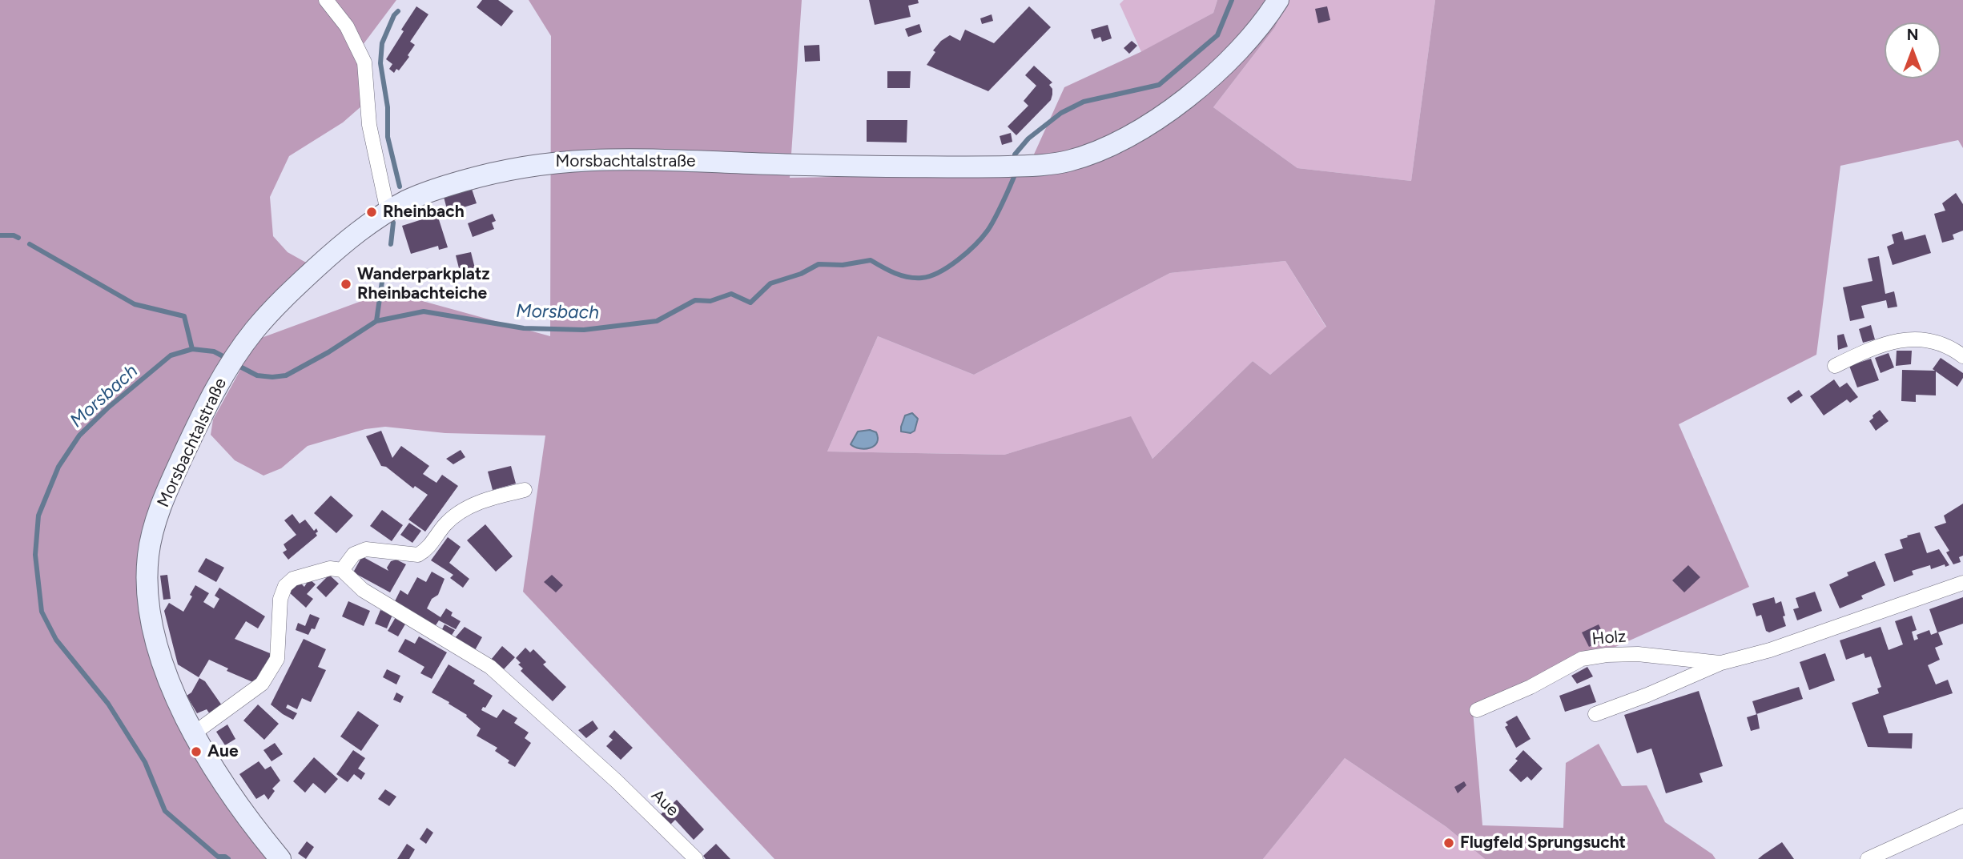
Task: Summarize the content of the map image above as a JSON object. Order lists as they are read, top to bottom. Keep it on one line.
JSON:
{"streets":{"main road":["Morsbachtalstraße"],"street":["Holz","Aue"]},"water":["Morsbach"],"places":["Rheinbach","Wanderparkplatz Rheinbachteiche","Aue","Flugfeld Sprungsucht"],"north":"top"}
